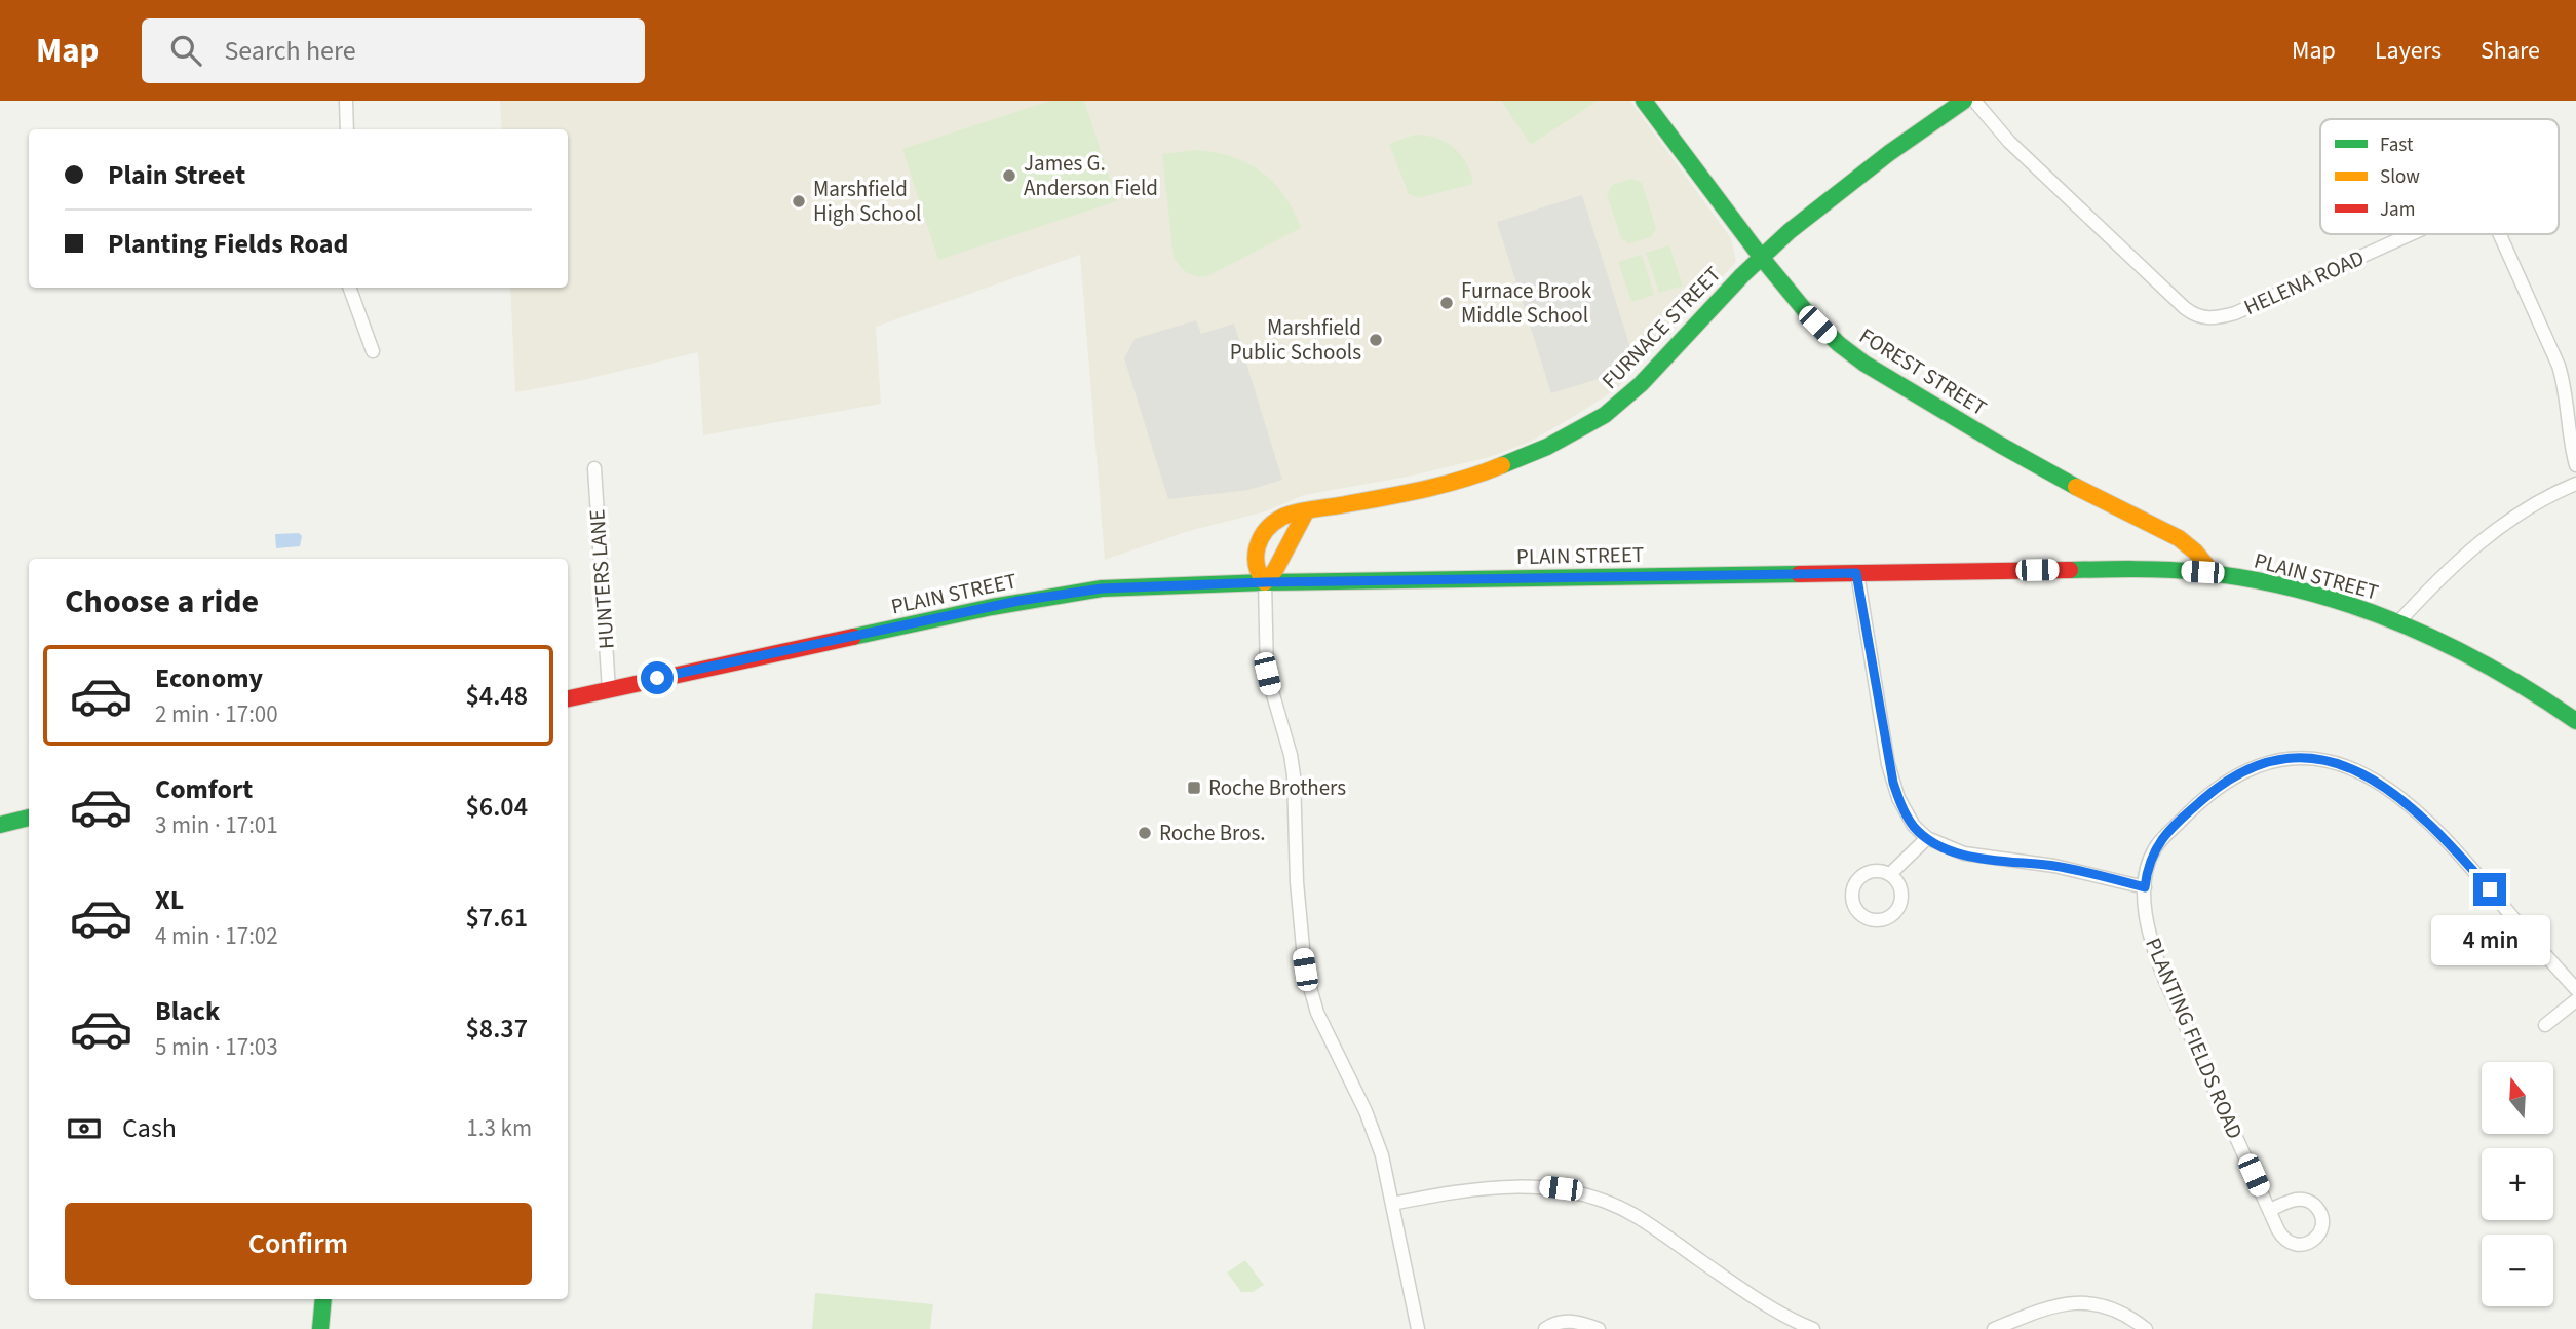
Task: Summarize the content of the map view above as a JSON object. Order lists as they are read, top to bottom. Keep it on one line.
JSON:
{"streets":{"main road":["FURNACE STREET","FOREST STREET","PLAIN STREET"],"street":["HELENA ROAD","HUNTERS LANE","PLANTING FIELDS ROAD"]},"crossings":[["FURNACE STREET","FOREST STREET"],["FURNACE STREET","PLAIN STREET"],["FOREST STREET","PLAIN STREET"],["PLAIN STREET","HUNTERS LANE"]],"places":{"other":["James G. Anderson Field","Marshfield High School","Furnace Brook Middle School","Marshfield Public Schools","Roche Bros."],"transit":["Roche Brothers"]},"legend":["Fast","Slow","Jam"],"north":"top","page":{"header":"Map","search":"Search here","nav":["Map","Layers","Share"],"banner":["Plain Street","Planting Fields Road"],"heading":"Choose a ride","list":[{"name":"Economy","note":"2 min · 17:00","value":"$4.48"},{"name":"Comfort","note":"3 min · 17:01","value":"$6.04"},{"name":"XL","note":"4 min · 17:02","value":"$7.61"},{"name":"Black","note":"5 min · 17:03","value":"$8.37"}],"bubble":"4 min","map_buttons":["+","−"],"pay":["Cash","1.3 km"],"buttons":"Confirm"}}
